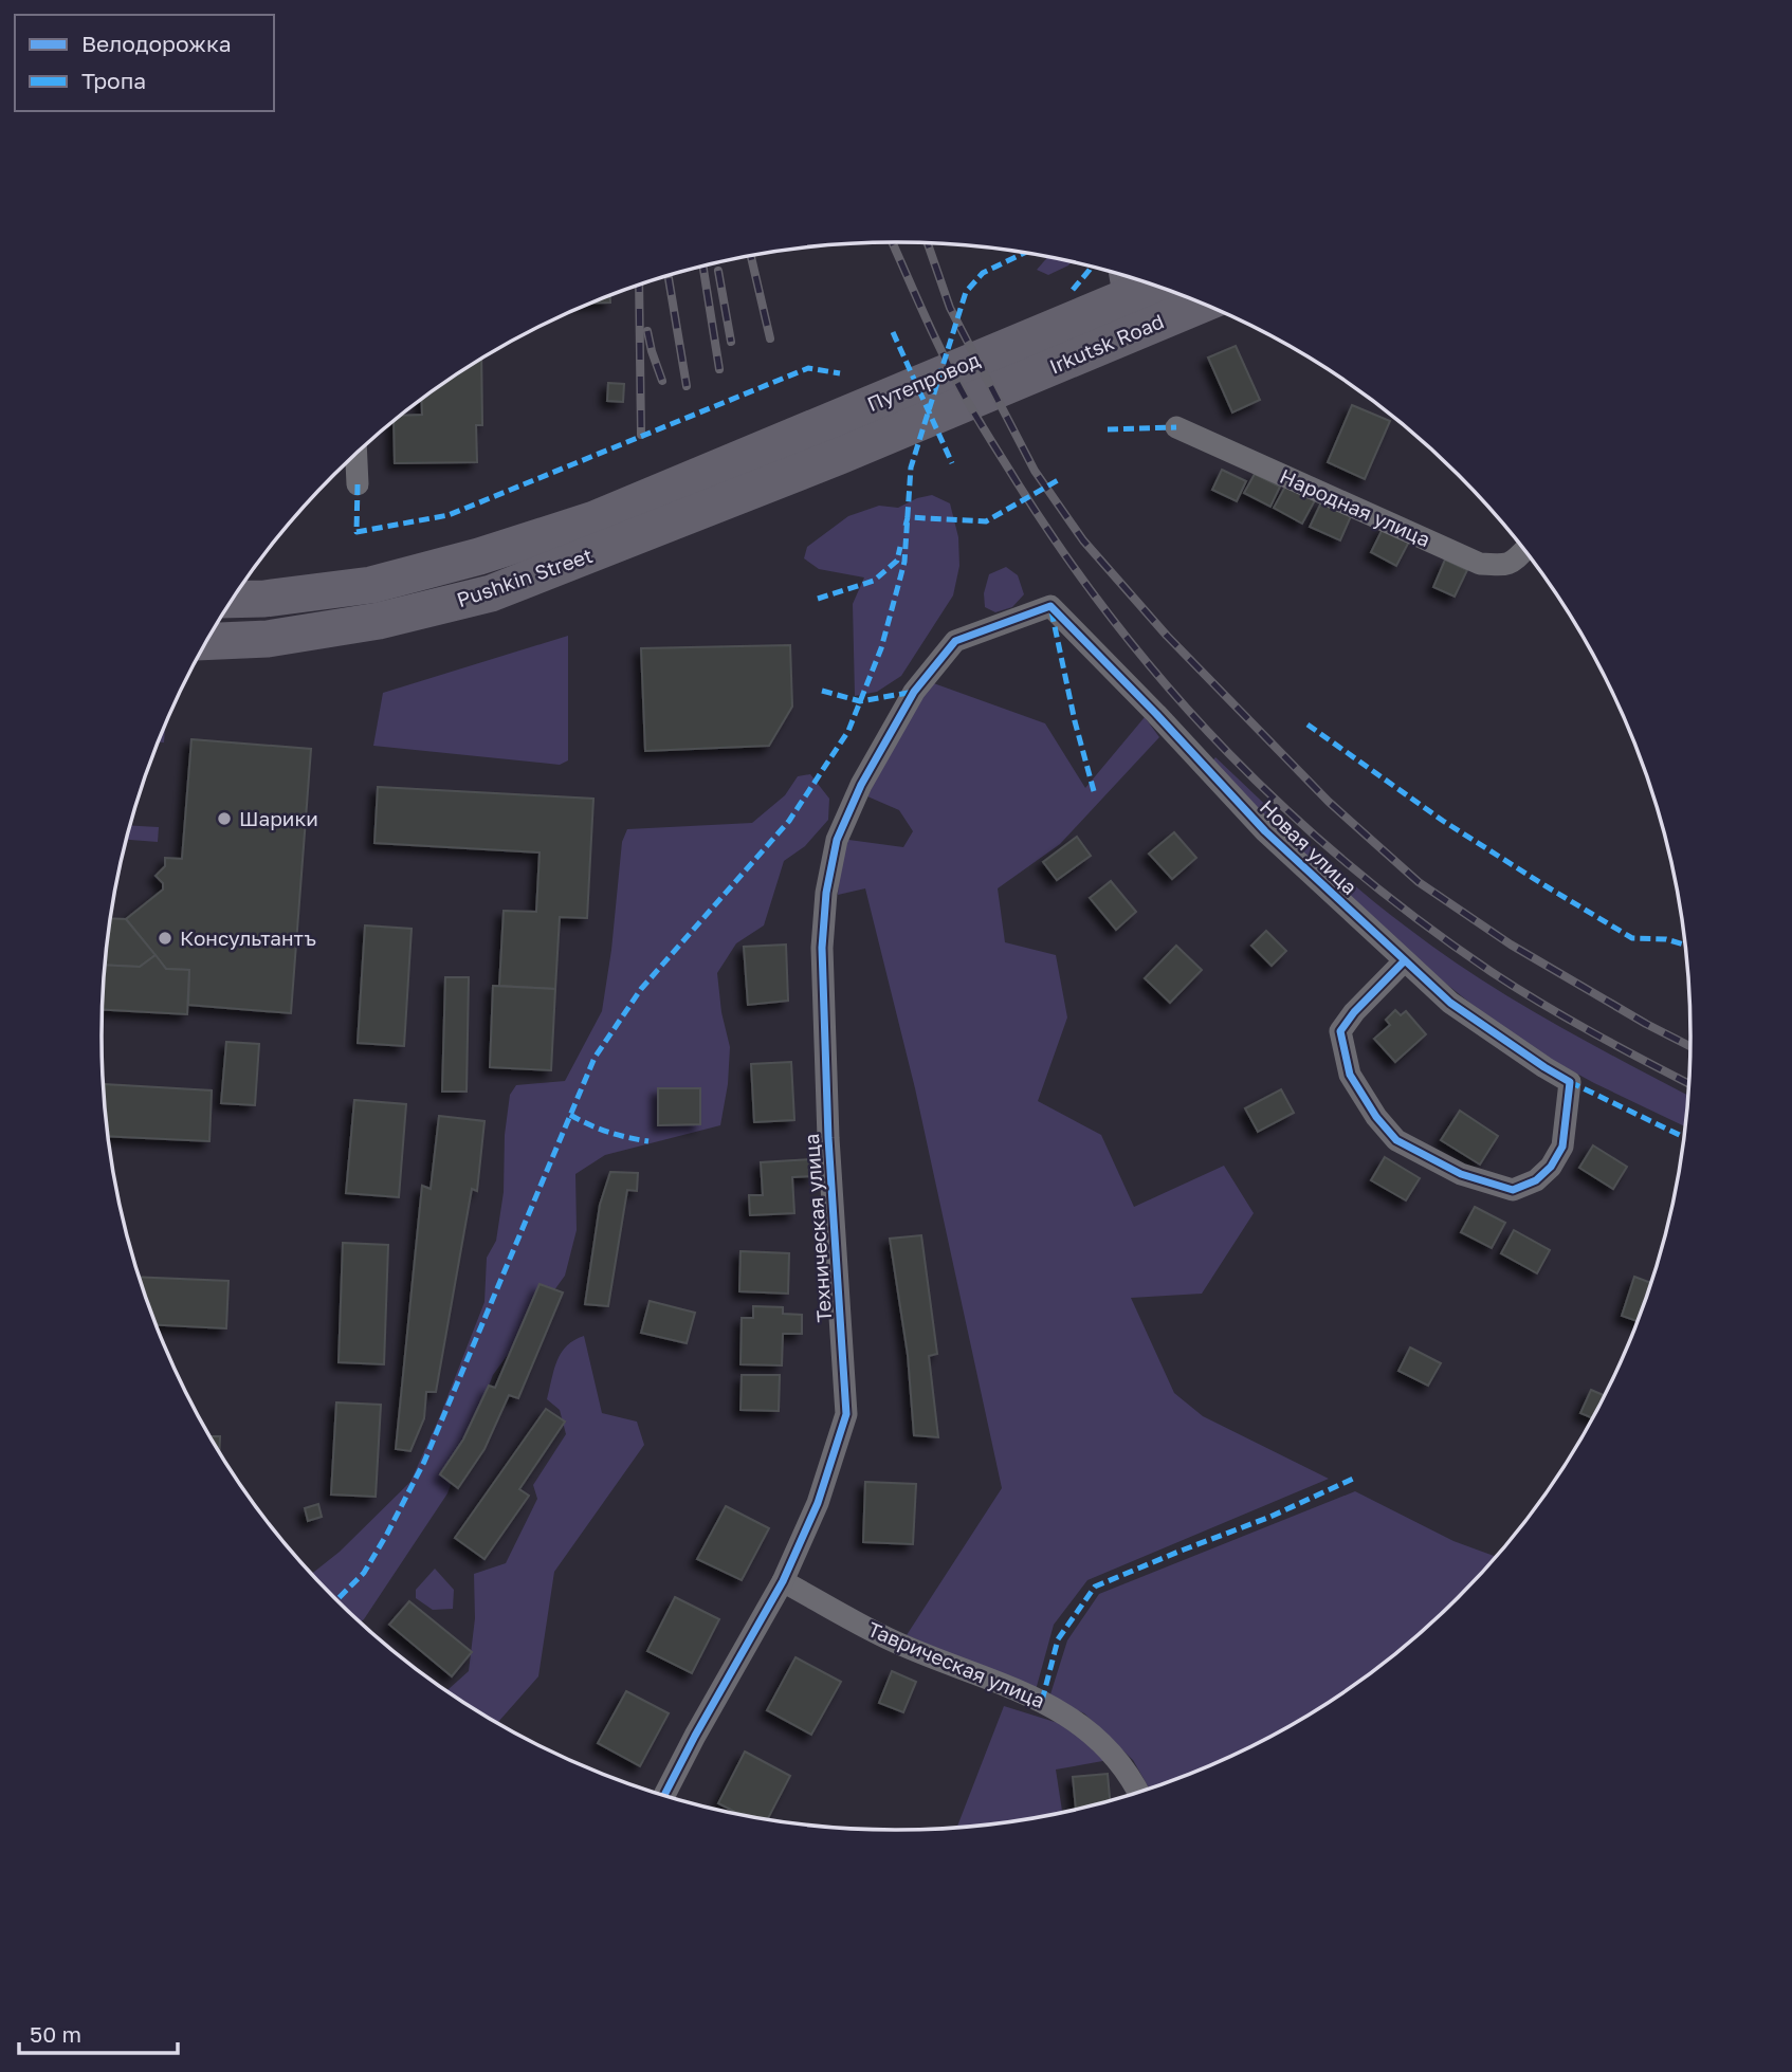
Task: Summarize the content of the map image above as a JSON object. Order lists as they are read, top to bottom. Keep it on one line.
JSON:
{"streets":{"main road":["Irkutsk Road","Путепровод","Pushkin Street"],"street":["Народная улица","Новая улица","Техническая улица","Таврическая улица"]},"crossings":[["Irkutsk Road","Путепровод"],["Путепровод","Pushkin Street"],["Новая улица","Техническая улица"],["Техническая улица","Таврическая улица"]],"places":["Шарики","Консультантъ"],"legend":["Велодорожка","Тропа"],"scale_bar":"50 m"}
